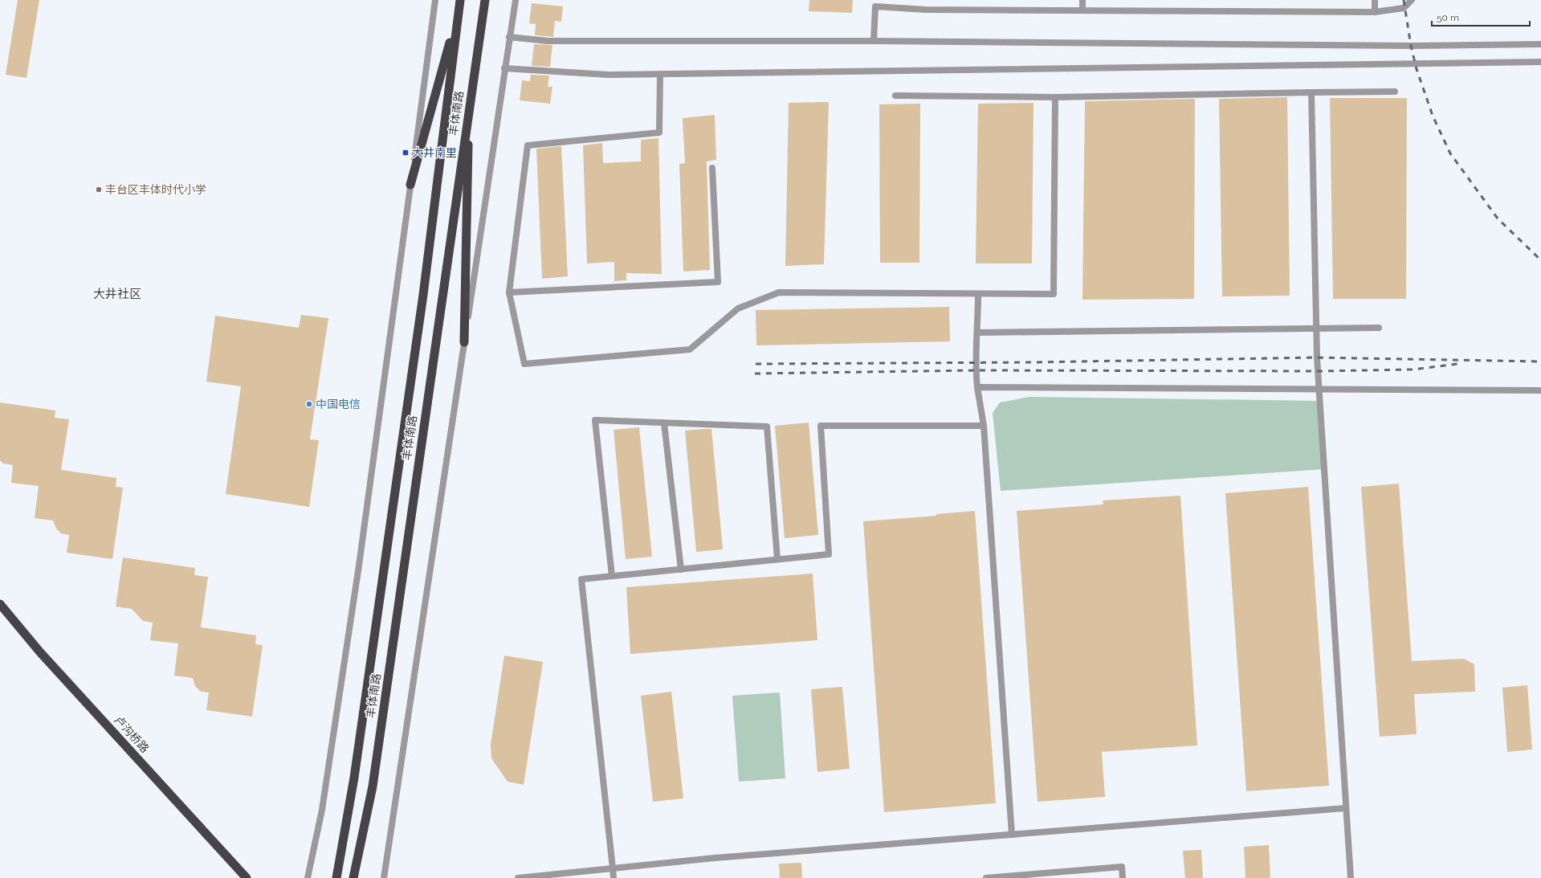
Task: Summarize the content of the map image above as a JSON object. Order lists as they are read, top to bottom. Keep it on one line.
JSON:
{"streets":{"highway":["丰体南路","卢沟桥路"]},"districts":["大井社区"],"places":{"transit":["大井南里"],"other":["丰台区丰体时代小学","中国电信"]},"scale_bar":"50 m"}
